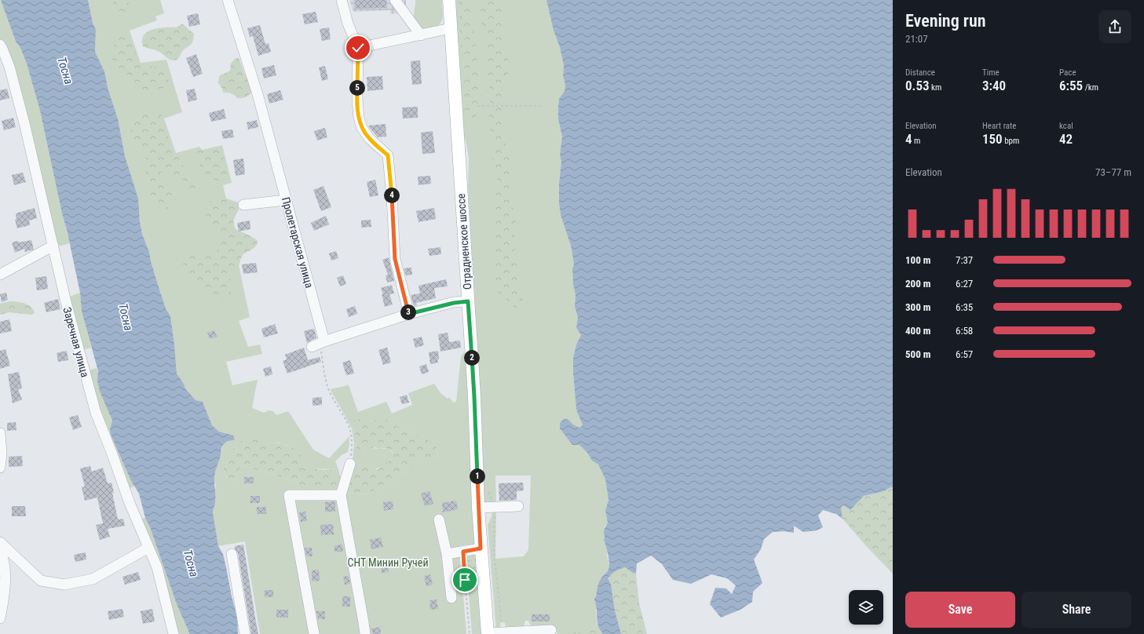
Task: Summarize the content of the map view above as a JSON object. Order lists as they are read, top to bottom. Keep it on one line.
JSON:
{"streets":{"main road":["Отрадненское шоссе"],"street":["Пролетарская улица","Заречная улица"]},"water":["Тосна"],"parks":["СНТ Минин Ручей"],"page":{"heading":["Evening run","21:07"],"stats":[["Distance","0.53 km"],["Time","3:40"],["Pace","6:55 /km"],["Elevation","4 m"],["Heart rate","150 bpm"],["kcal","42"]],"pins":["5","4","3","2","1"],"chart":["Elevation","73–77 m"],"list":[{"name":"100 m","note":"7:37"},{"name":"200 m","note":"6:27"},{"name":"300 m","note":"6:35"},{"name":"400 m","note":"6:58"},{"name":"500 m","note":"6:57"}],"buttons":["Save","Share"]}}
